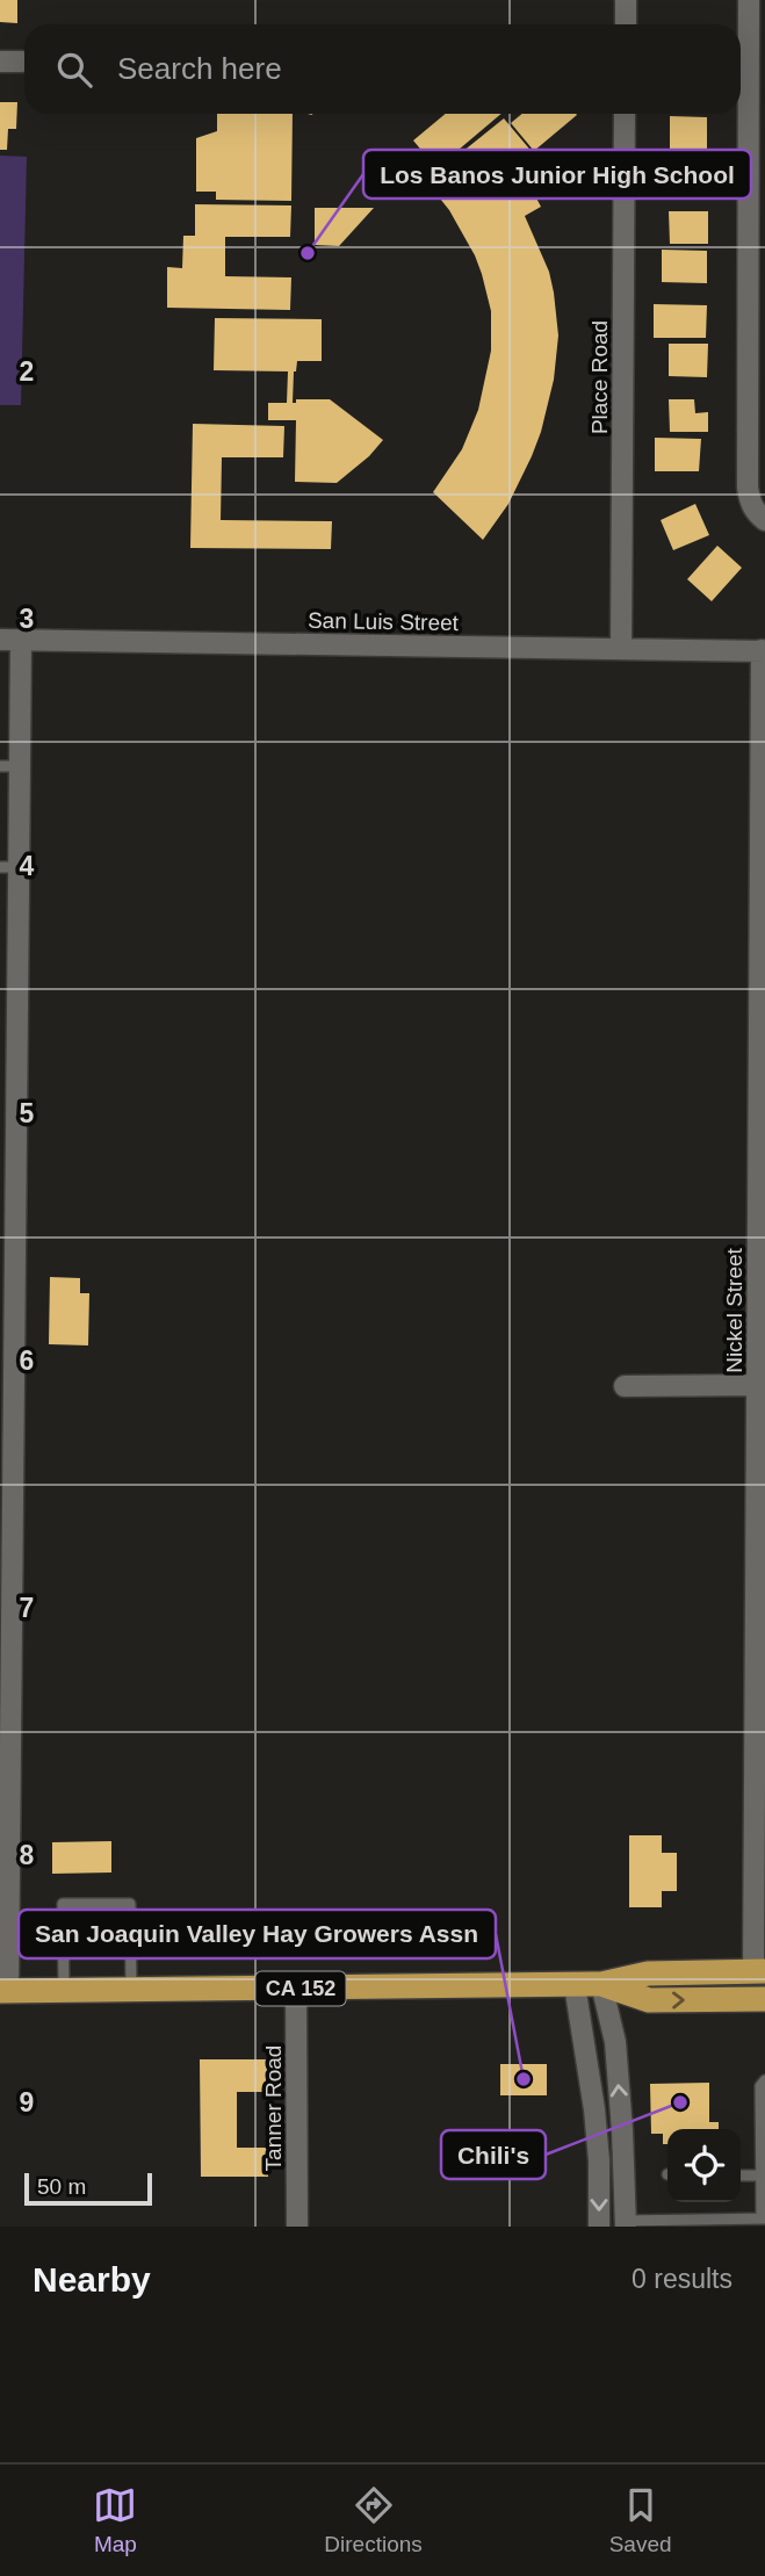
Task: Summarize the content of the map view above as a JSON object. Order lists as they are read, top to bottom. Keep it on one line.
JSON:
{"streets":{"highway":["CA 152"],"street":["Place Road","San Luis Street","Nickel Street","Tanner Road"]},"crossings":[["Place Road","San Luis Street"],["San Luis Street","Nickel Street"],["Nickel Street","CA 152"],["CA 152","Tanner Road"]],"places":["Los Banos Junior High School","San Joaquin Valley Hay Growers Assn","Chili's"],"scale_bar":"50 m","page":{"search":"Search here","scale":"50 m","heading":["Nearby","0 results"],"nav":["Map","Directions","Saved"]},"grid":{"rows":["2","3","4","5","6","7","8","9"]}}
